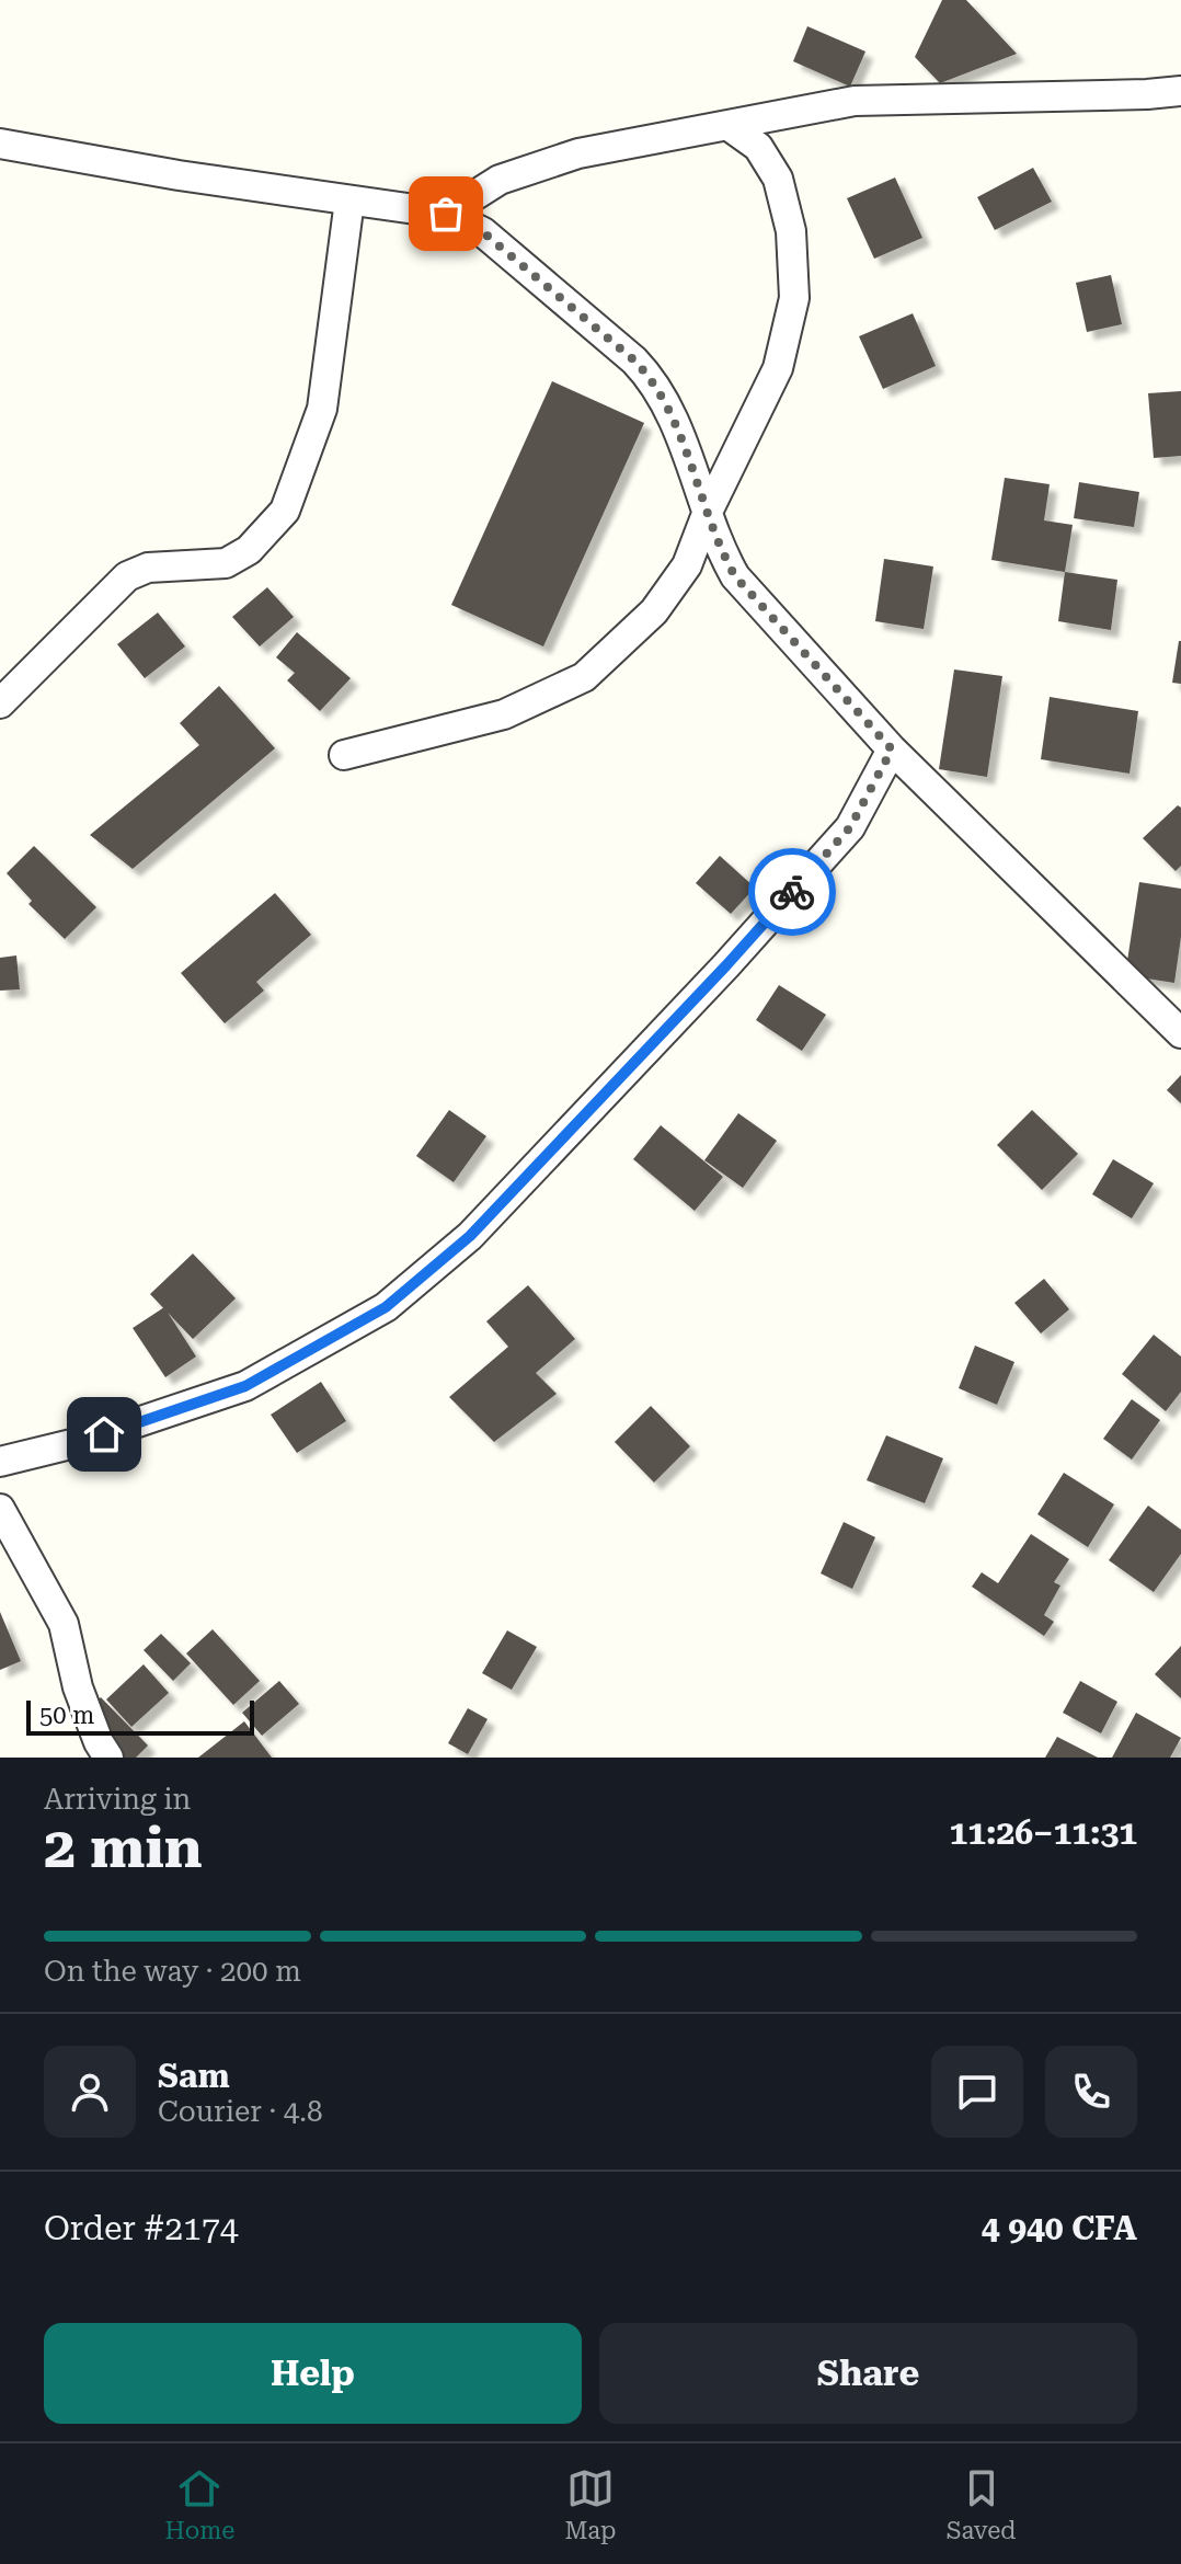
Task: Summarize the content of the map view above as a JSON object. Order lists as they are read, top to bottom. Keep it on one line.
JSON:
{"scale_bar":"50 m","page":{"scale":"50 m","heading":["2 min","Arriving in","11:26–11:31"],"panel":["Sam","Courier · 4.8","Order #2174","4 940 CFA"],"bar":"On the way · 200 m","buttons":["Help","Share"],"tabs":["Home","Map","Saved"]}}
